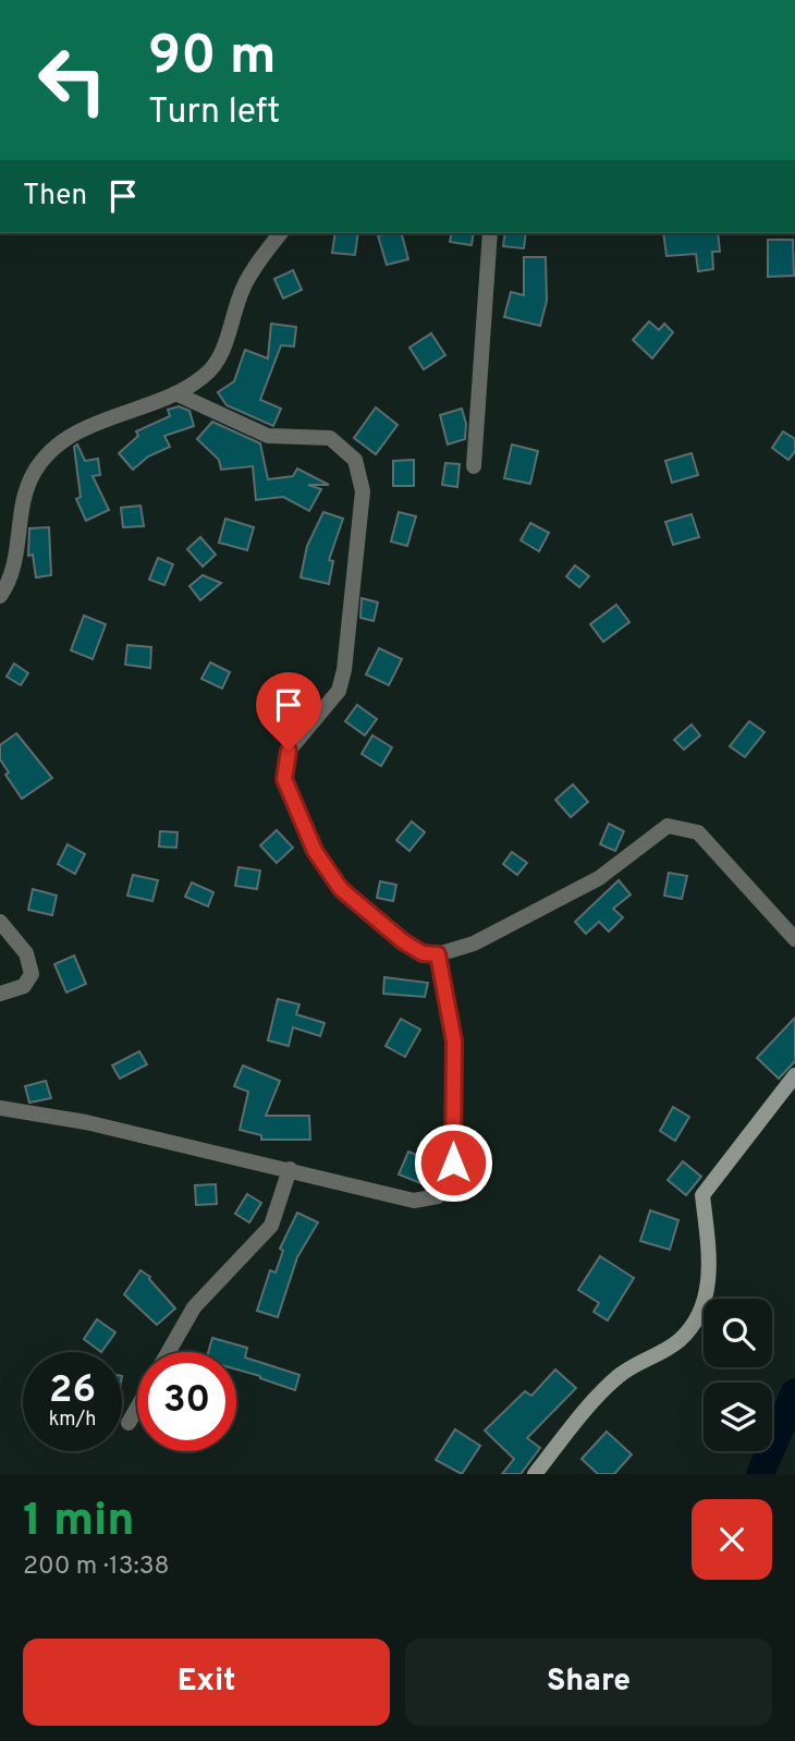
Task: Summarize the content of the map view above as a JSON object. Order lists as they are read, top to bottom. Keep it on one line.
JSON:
{"page":{"turn":["90 m","Turn left"],"then":"Then","speed":"26 km/h","limit":"30","heading":["1 min","200 m · 13:38"],"buttons":["Exit","Share"]}}
